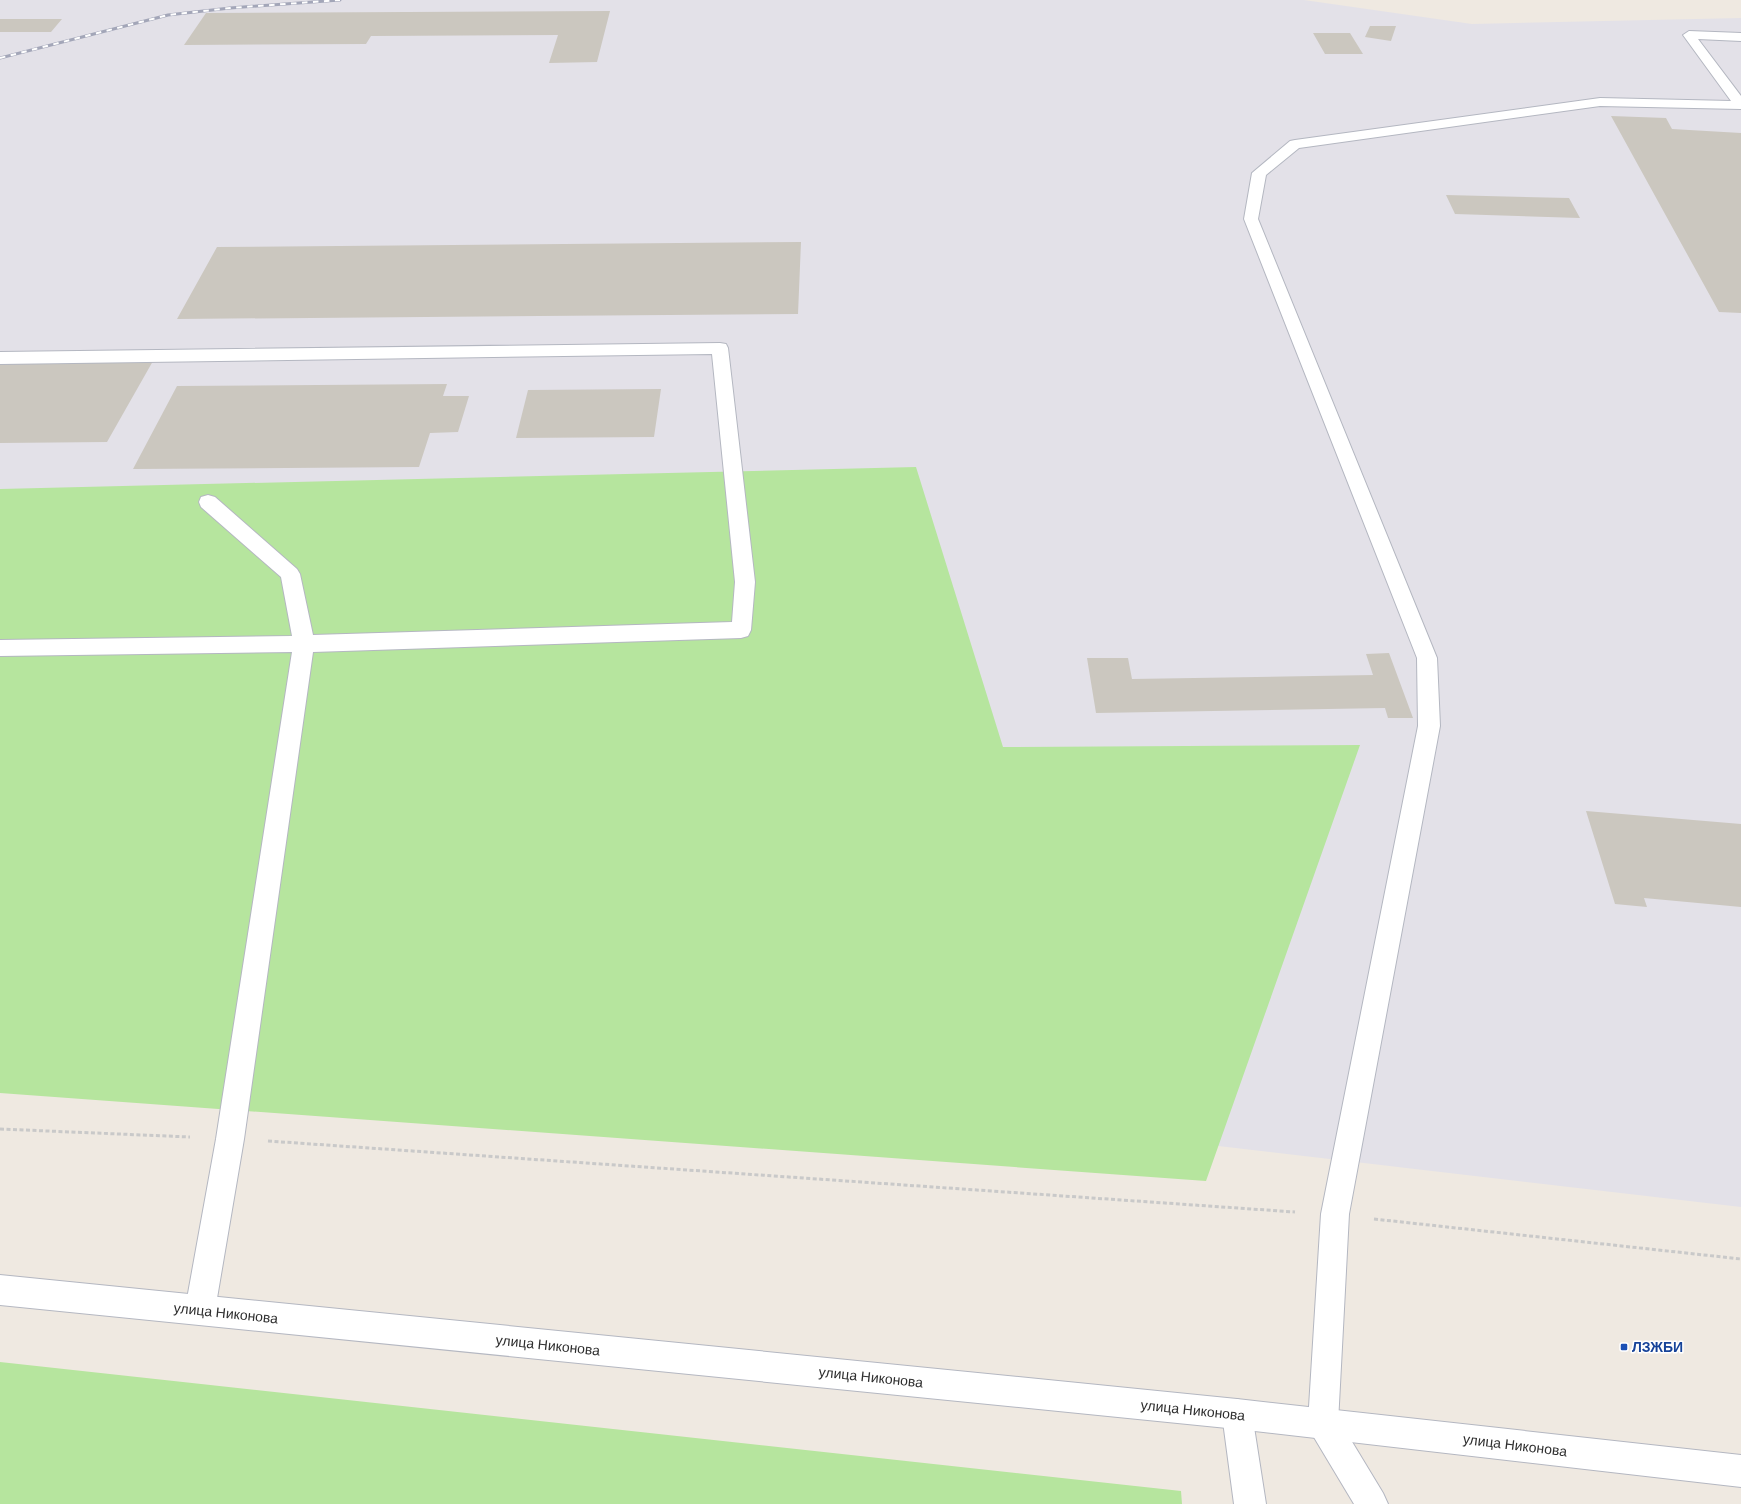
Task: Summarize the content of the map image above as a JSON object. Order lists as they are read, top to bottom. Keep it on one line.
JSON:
{"streets":{"street":["улица Никонова"]},"places":{"transit":["ЛЗЖБИ"]}}
